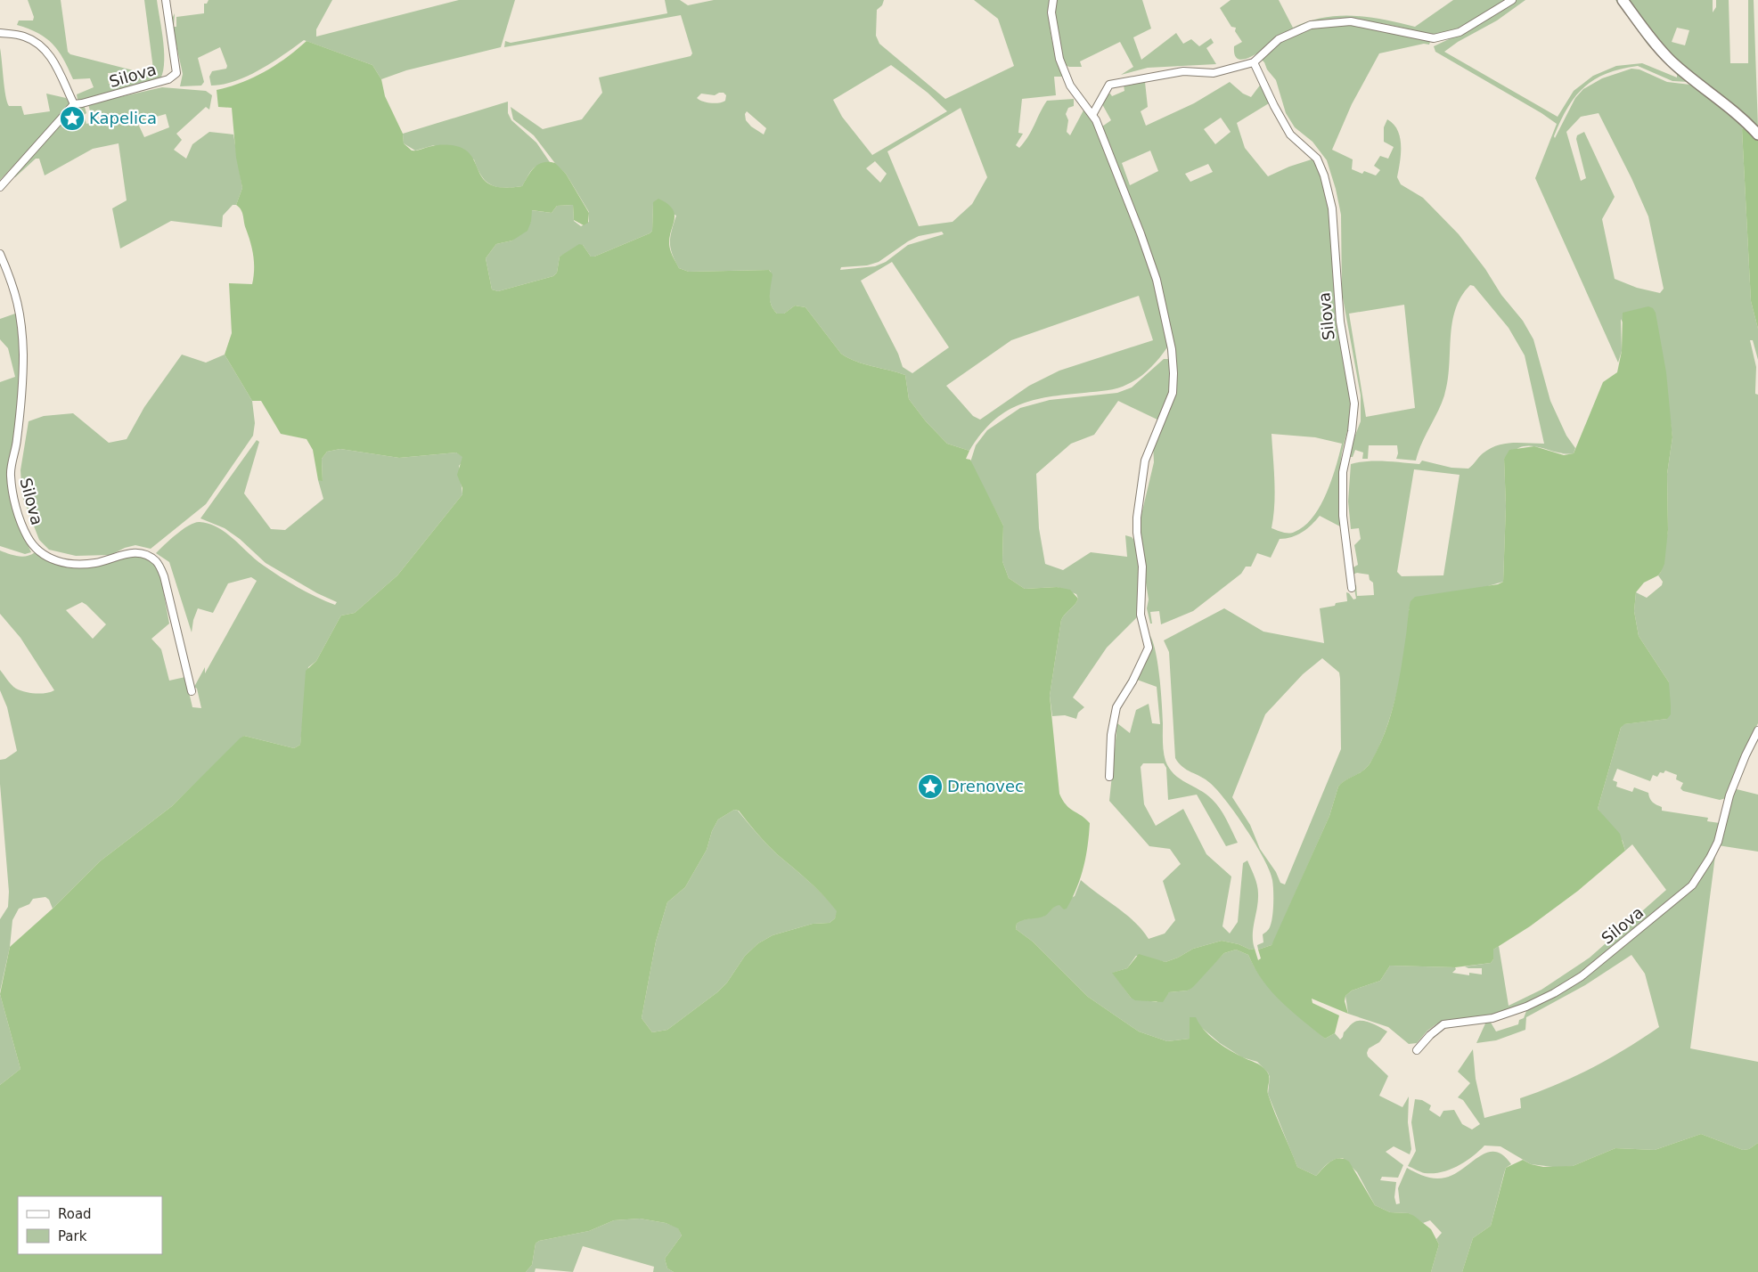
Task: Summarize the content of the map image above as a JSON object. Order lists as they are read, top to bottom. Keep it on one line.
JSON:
{"streets":{"street":["Silova"]},"places":{"place":["Kapelica","Drenovec"]},"legend":["Road","Park"]}
